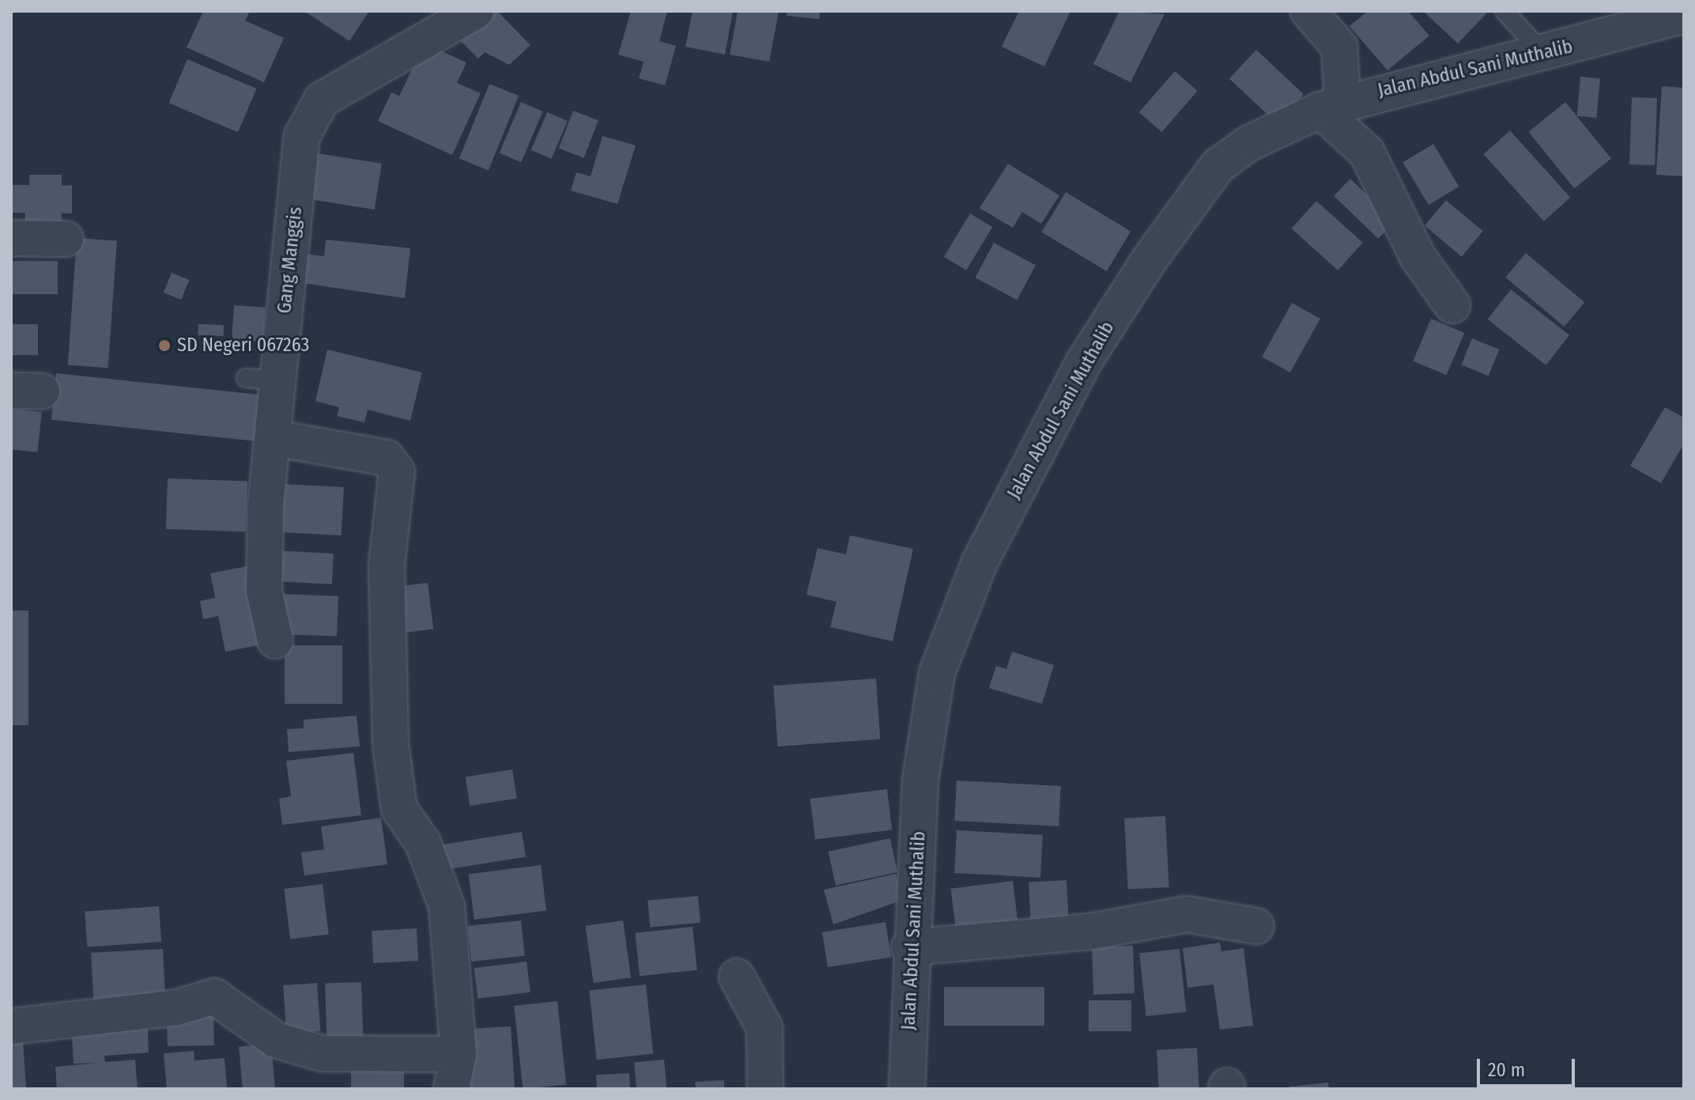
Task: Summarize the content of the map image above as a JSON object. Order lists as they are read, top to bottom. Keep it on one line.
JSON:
{"streets":{"street":["Jalan Abdul Sani Muthalib","Gang Manggis"]},"places":["SD Negeri 067263"],"scale_bar":"20 m"}
